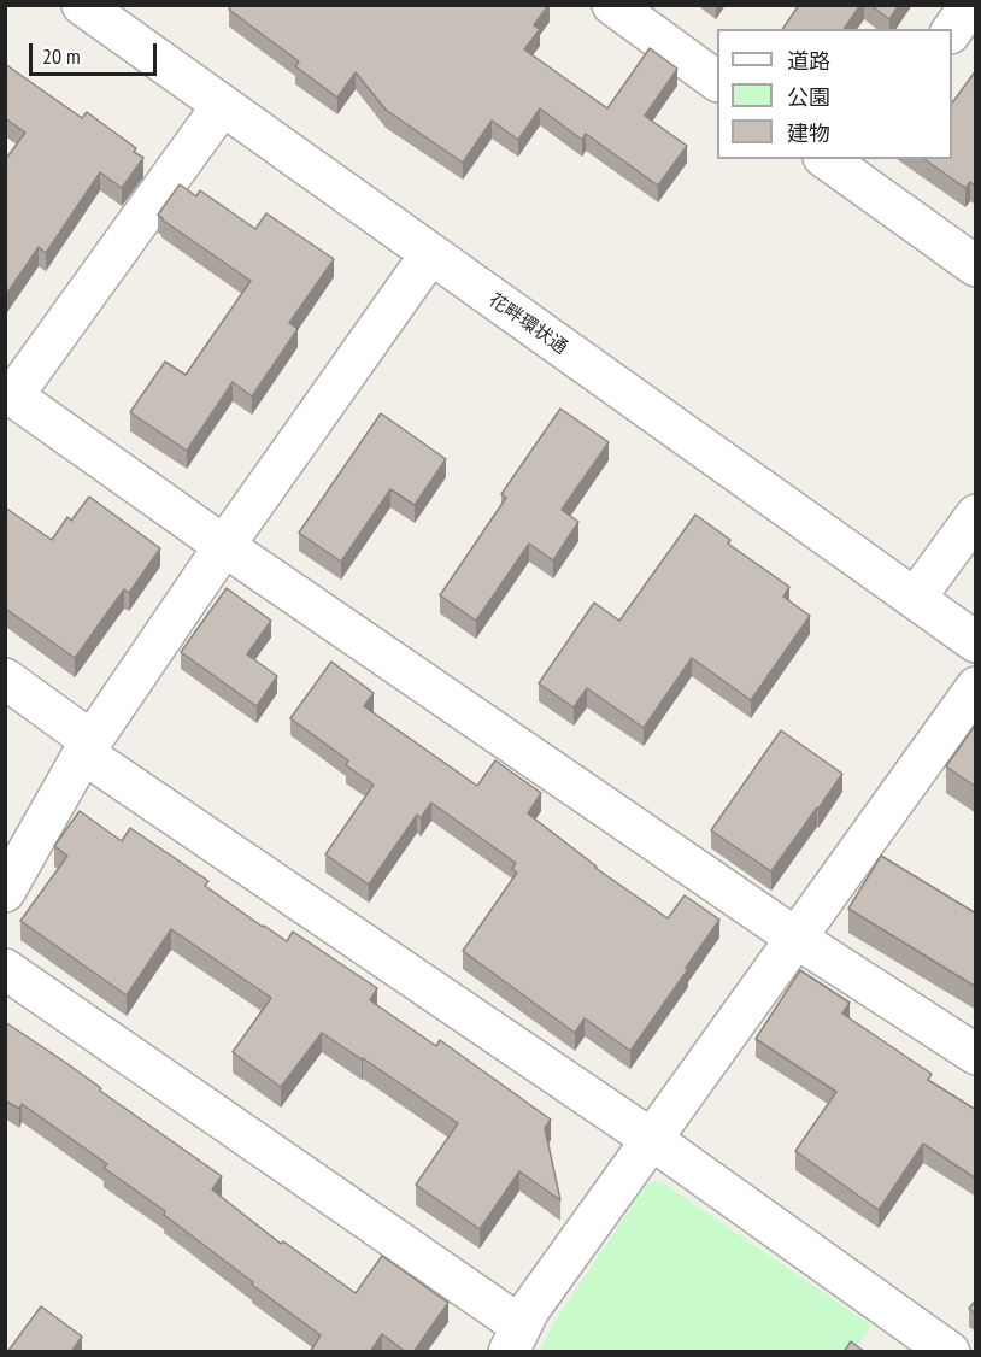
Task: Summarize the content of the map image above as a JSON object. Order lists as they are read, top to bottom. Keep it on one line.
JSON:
{"streets":{"street":["花畔環状通"]},"legend":["道路","公園","建物"],"scale_bar":"20 m"}
